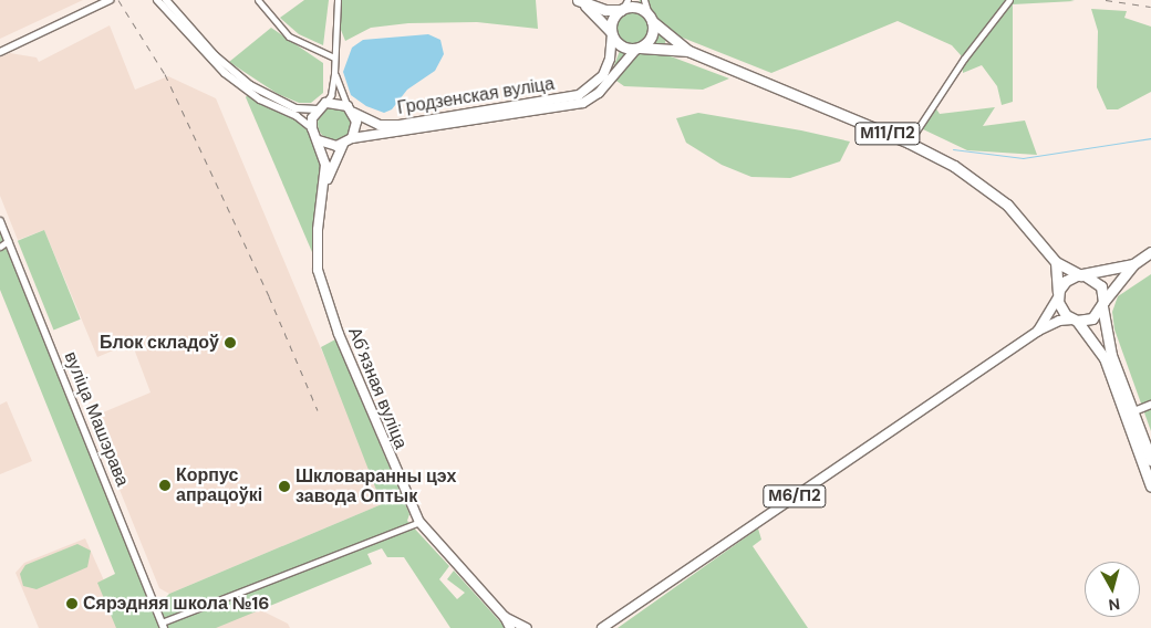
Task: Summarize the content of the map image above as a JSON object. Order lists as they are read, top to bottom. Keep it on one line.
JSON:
{"streets":{"highway":["М11/П2"],"main road":["Гродзенская вуліца","Абʼязная вуліца","М6/П2"],"street":["вуліца Машэрава"]},"crossings":[["Гродзенская вуліца","Абʼязная вуліца"],["М11/П2","М6/П2"]],"places":["Блок складоў","Корпус апрацоўкі","Шкловаранны цэх завода Оптык","Сярэдняя школа №16"],"north":"bottom"}
